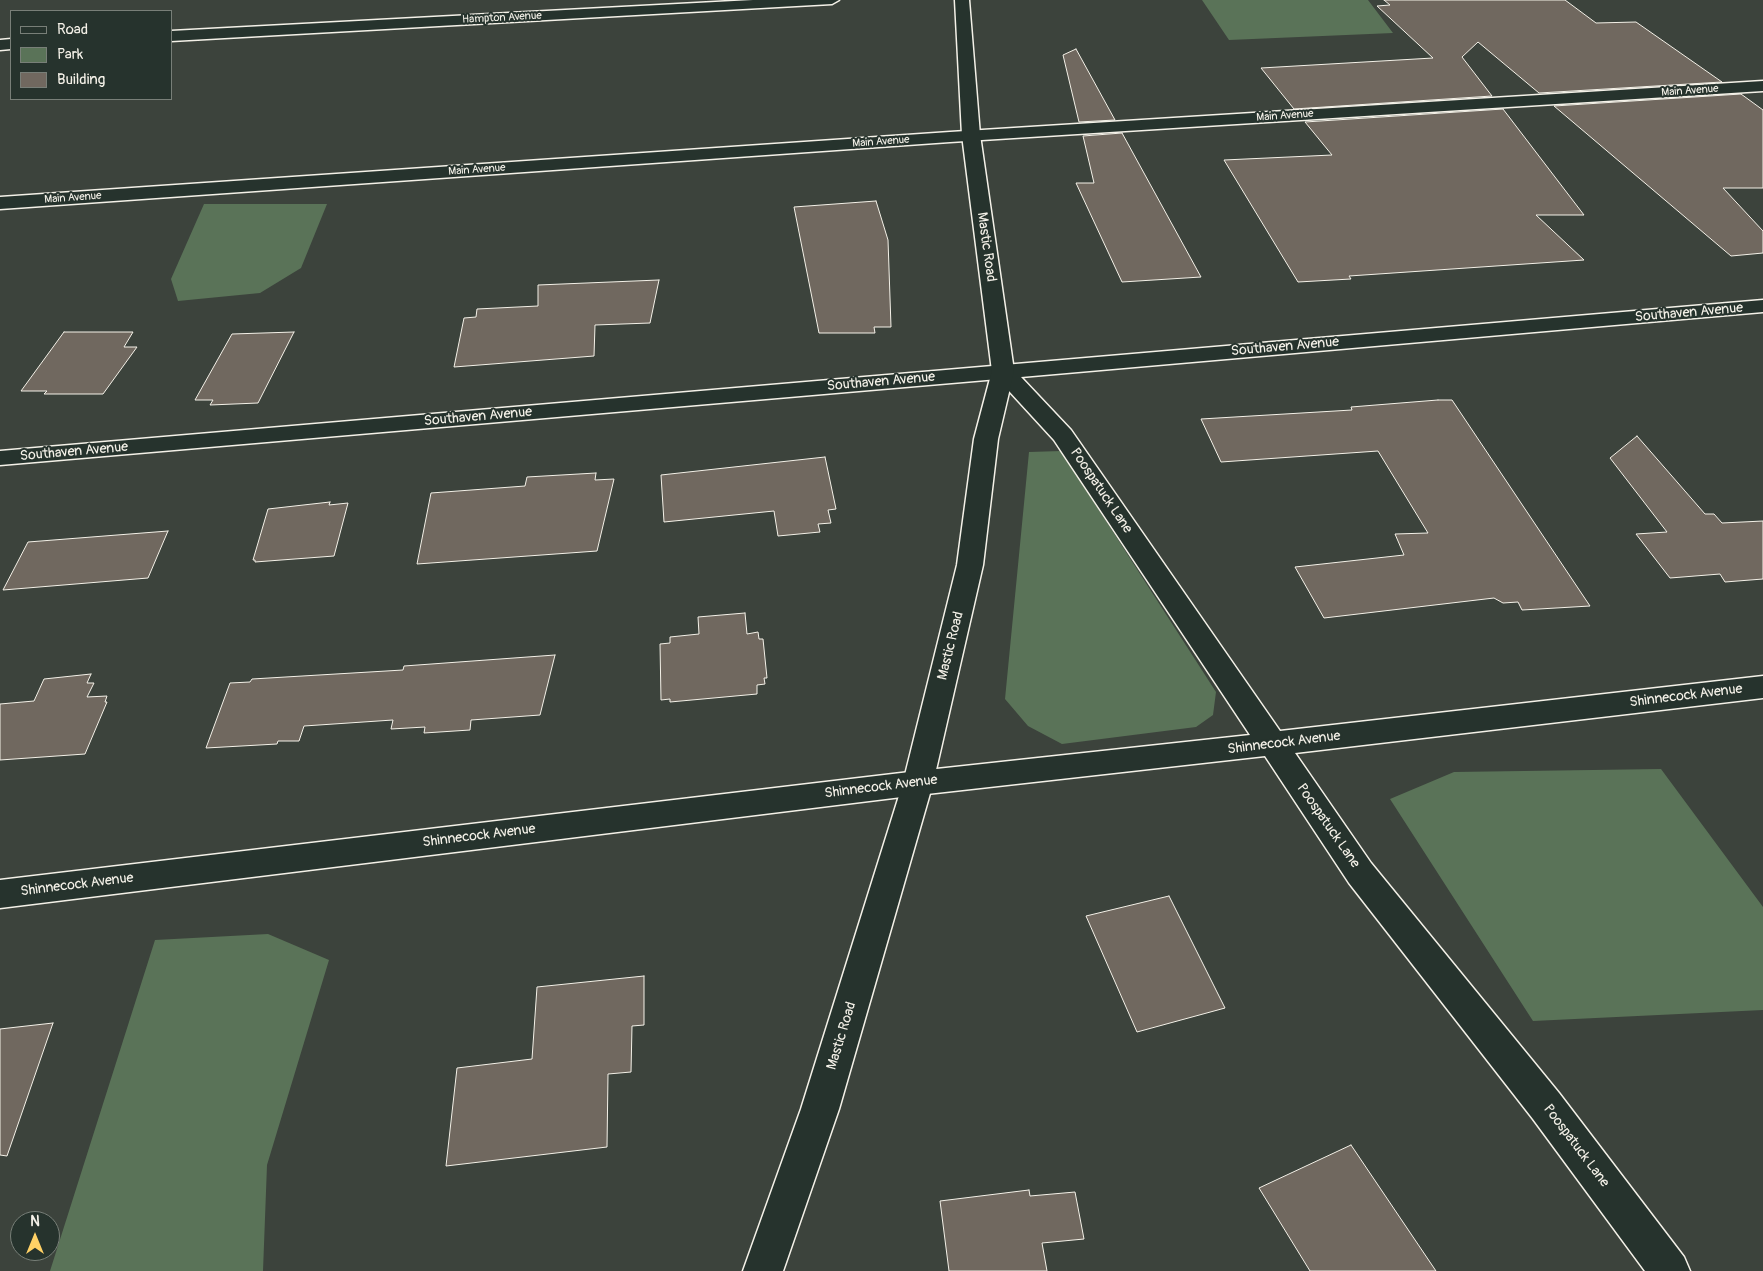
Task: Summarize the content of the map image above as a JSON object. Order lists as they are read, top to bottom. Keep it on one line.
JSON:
{"streets":{"street":["Hampton Avenue","Main Avenue","Mastic Road","Southaven Avenue","Poospatuck Lane","Shinnecock Avenue"]},"crossings":[["Main Avenue","Mastic Road"],["Mastic Road","Southaven Avenue"],["Mastic Road","Poospatuck Lane"],["Mastic Road","Shinnecock Avenue"],["Southaven Avenue","Poospatuck Lane"],["Poospatuck Lane","Shinnecock Avenue"]],"legend":["Road","Park","Building"],"north":"top"}
